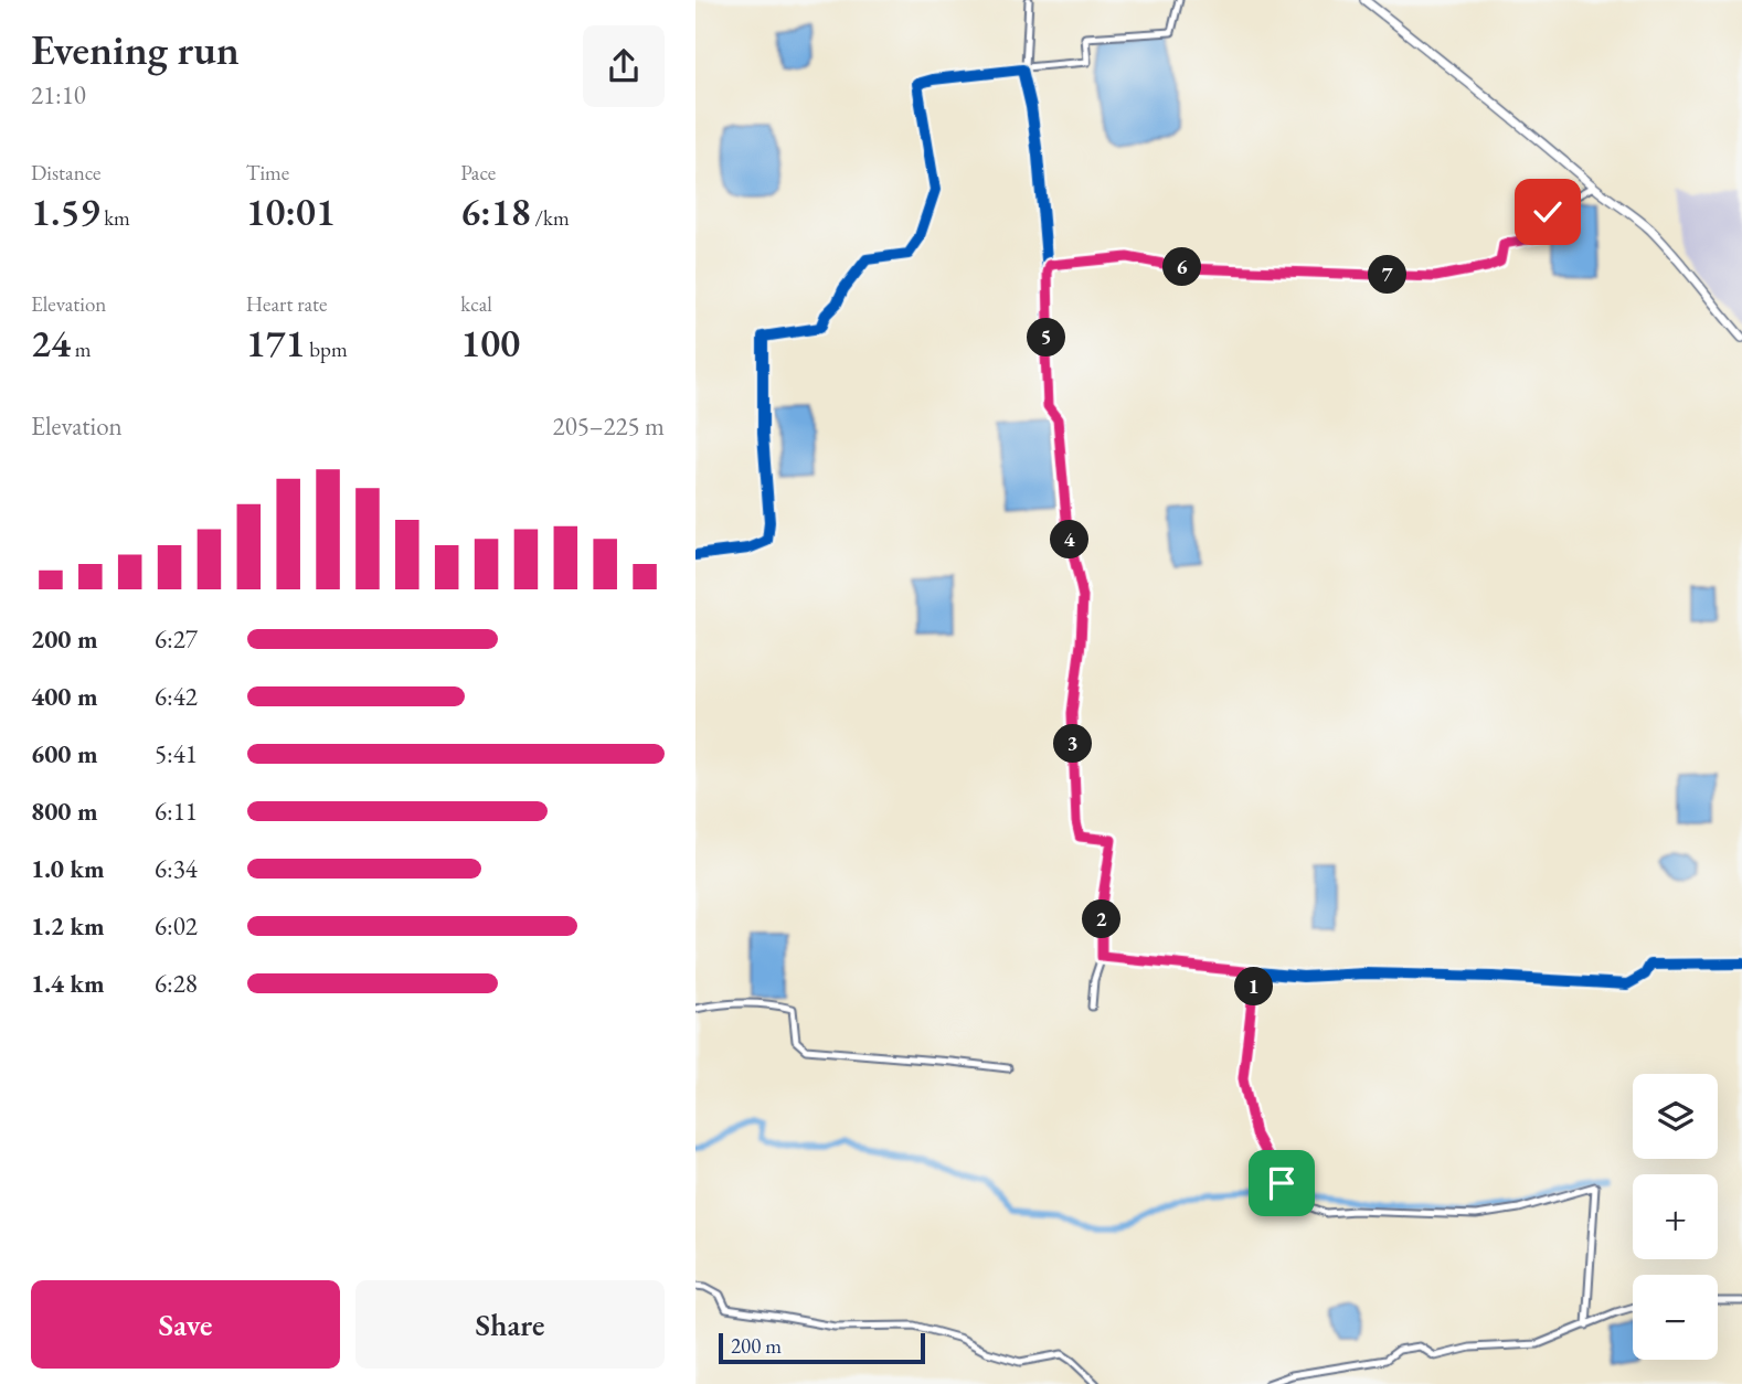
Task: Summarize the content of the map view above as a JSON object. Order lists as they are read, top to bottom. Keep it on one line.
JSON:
{"scale_bar":"200 m","page":{"heading":["Evening run","21:10"],"stats":[["Distance","1.59 km"],["Time","10:01"],["Pace","6:18 /km"],["Elevation","24 m"],["Heart rate","171 bpm"],["kcal","100"]],"pins":["6","7","5","4","3","2","1"],"chart":["Elevation","205–225 m"],"list":[{"name":"200 m","note":"6:27"},{"name":"400 m","note":"6:42"},{"name":"600 m","note":"5:41"},{"name":"800 m","note":"6:11"},{"name":"1.0 km","note":"6:34"},{"name":"1.2 km","note":"6:02"},{"name":"1.4 km","note":"6:28"}],"map_buttons":["+","−"],"buttons":["Save","Share"],"scale":"200 m"}}
